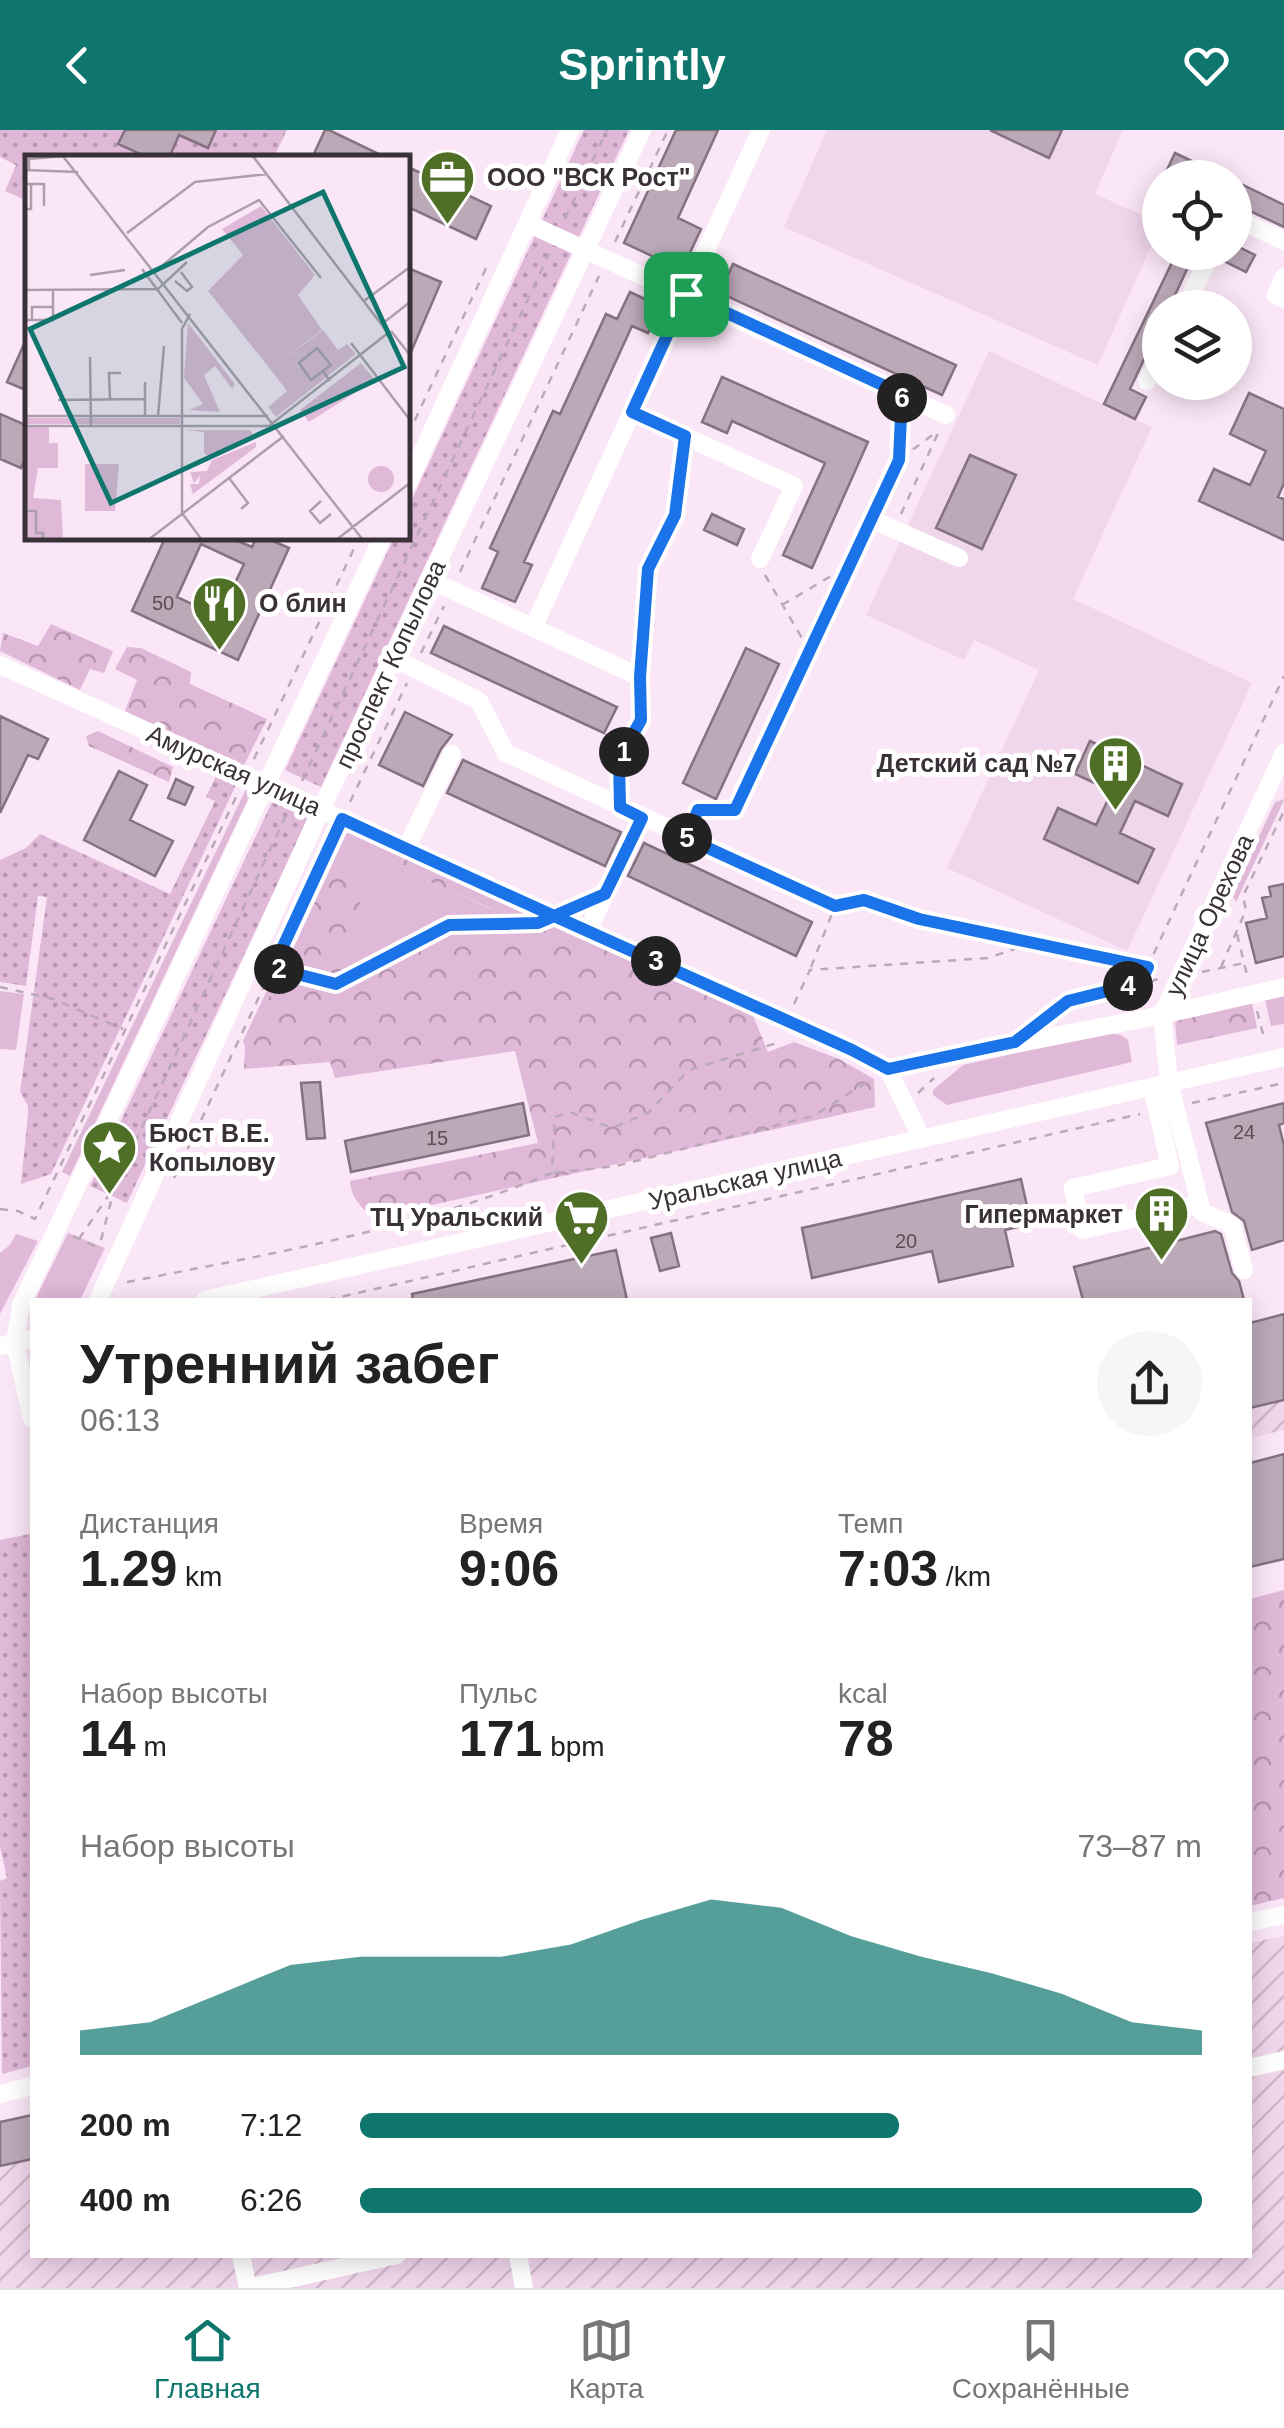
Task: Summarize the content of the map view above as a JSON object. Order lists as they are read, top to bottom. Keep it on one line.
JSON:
{"streets":{"street":["проспект Копылова","Амурская улица","улица Орехова","Уральская улица"]},"crossings":[["проспект Копылова","Амурская улица"],["улица Орехова","Уральская улица"]],"places":{"office":["ООО \"ВСК Рост\""],"restaurant":["О блин"],"building":["Детский сад №7","Гипермаркет"],"place":["Бюст В.Е. Копылову"],"supermarket":["ТЦ Уральский"]},"house_numbers":["50","24","15","20"],"page":{"header":"Sprintly","pins":["6","1","5","3","2","4"],"heading":["Утренний забег","06:13"],"stats":[["Дистанция","1.29 km"],["Время","9:06"],["Темп","7:03 /km"],["Набор высоты","14 m"],["Пульс","171 bpm"],["kcal","78"]],"chart":["Набор высоты","73–87 m"],"list":[{"name":"200 m","note":"7:12"},{"name":"400 m","note":"6:26"}],"tabs":["Главная","Карта","Сохранённые"]}}
